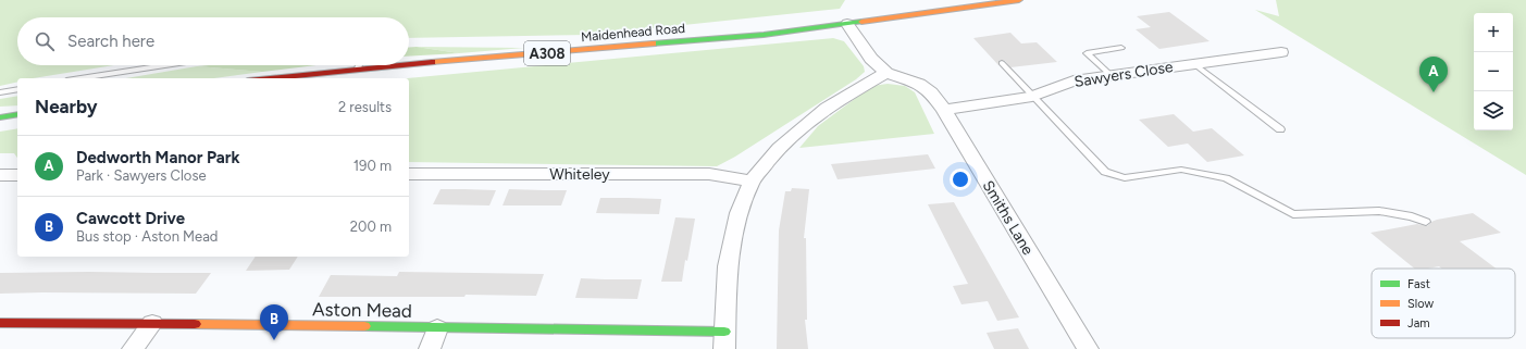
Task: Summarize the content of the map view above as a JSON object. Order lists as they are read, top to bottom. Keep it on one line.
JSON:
{"streets":{"main road":["Maidenhead Road","A308","Aston Mead"],"street":["Sawyers Close","Whiteley","Smiths Lane"]},"crossings":[["Maidenhead Road","Smiths Lane"],["Sawyers Close","Smiths Lane"]],"legend":["Fast","Slow","Jam"],"page":{"map_buttons":["+","−"],"search":"Search here","pins":["A","B"],"heading":["Nearby","2 results"],"list":[{"mark":"A","name":"Dedworth Manor Park","note":"Park · Sawyers Close","value":"190 m"},{"mark":"B","name":"Cawcott Drive","note":"Bus stop · Aston Mead","value":"200 m"}]}}
